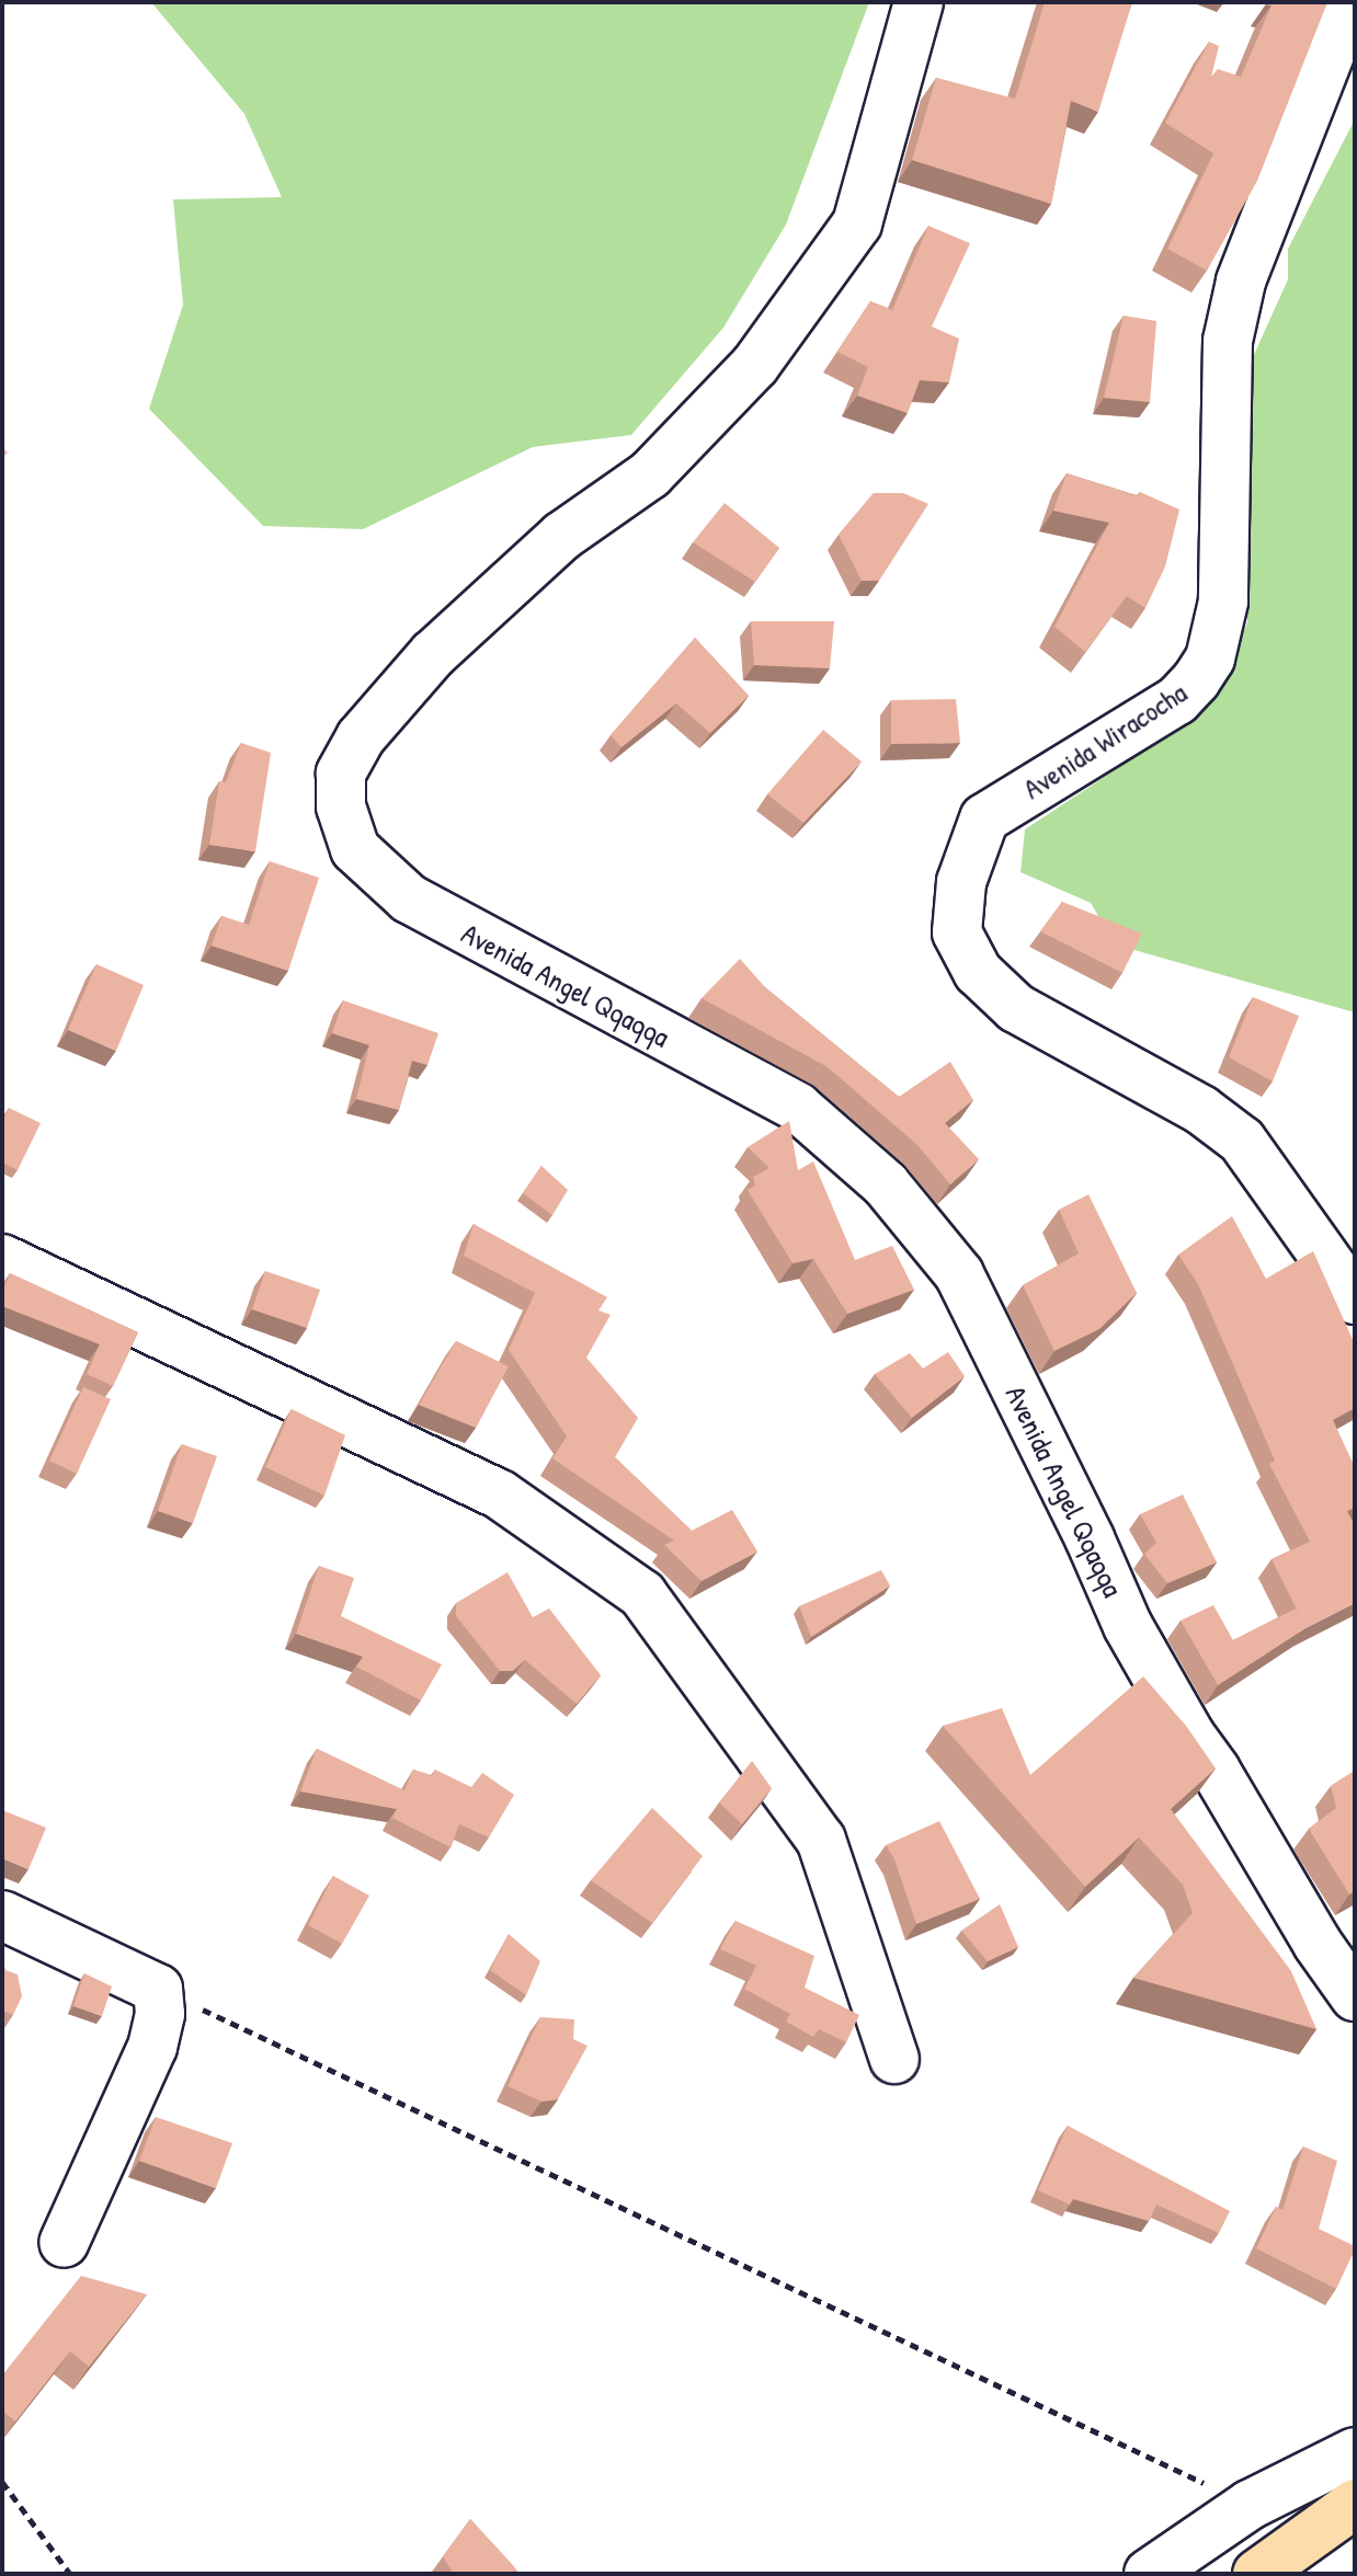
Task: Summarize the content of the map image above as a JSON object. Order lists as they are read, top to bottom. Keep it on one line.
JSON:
{"streets":{"street":["Avenida Wiracocha","Avenida Angel Qqaqqa"]}}
